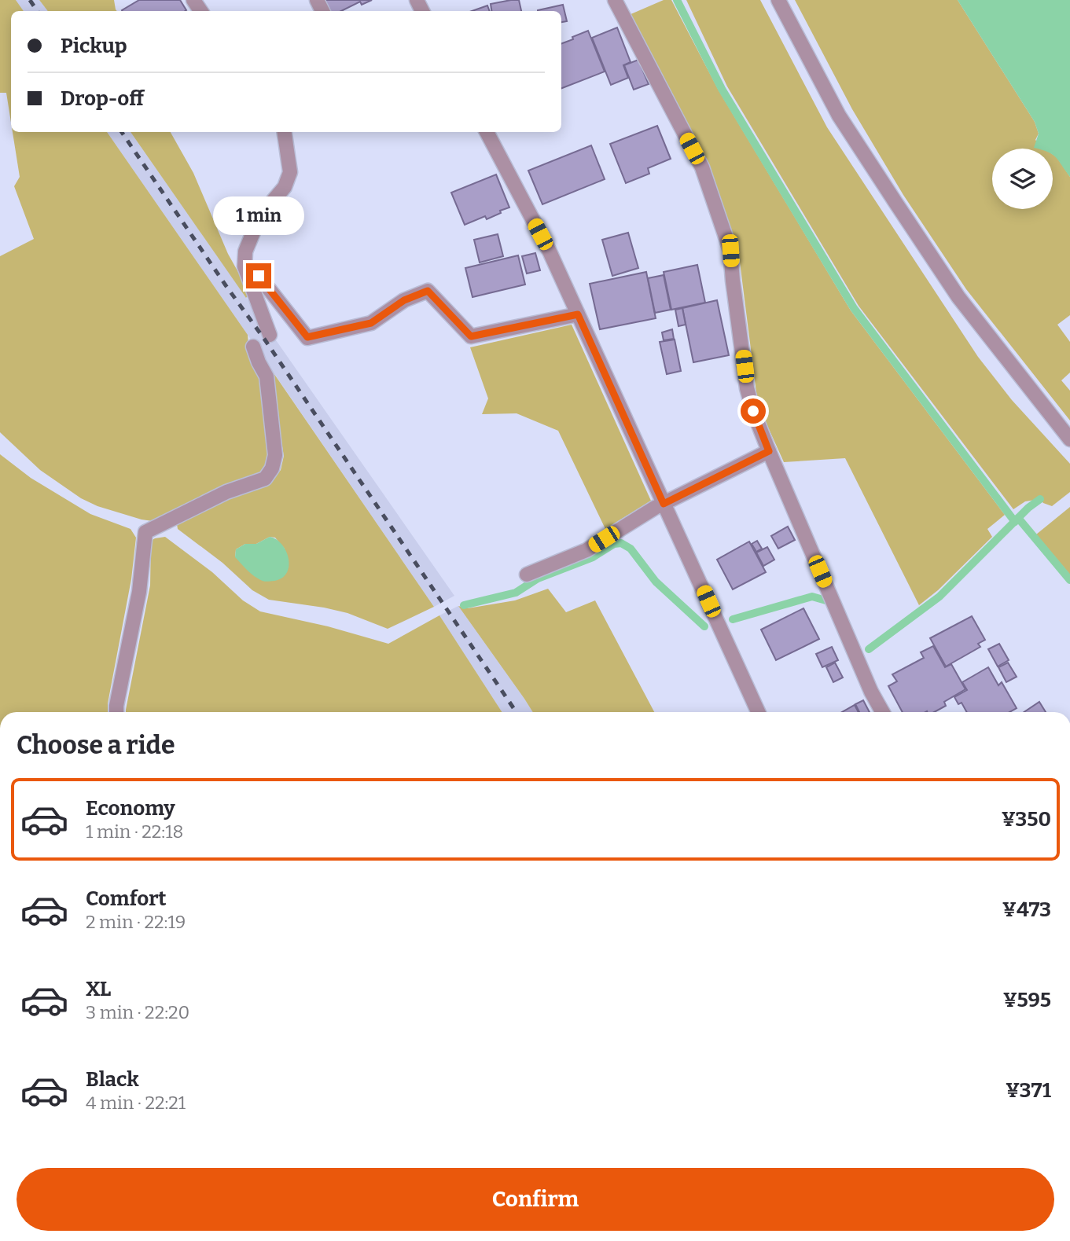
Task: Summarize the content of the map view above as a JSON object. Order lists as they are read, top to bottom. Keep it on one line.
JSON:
{"page":{"banner":["Pickup","Drop-off"],"bubble":"1 min","heading":"Choose a ride","list":[{"name":"Economy","note":"1 min · 22:18","value":"¥350"},{"name":"Comfort","note":"2 min · 22:19","value":"¥473"},{"name":"XL","note":"3 min · 22:20","value":"¥595"},{"name":"Black","note":"4 min · 22:21","value":"¥371"}],"buttons":"Confirm"}}
